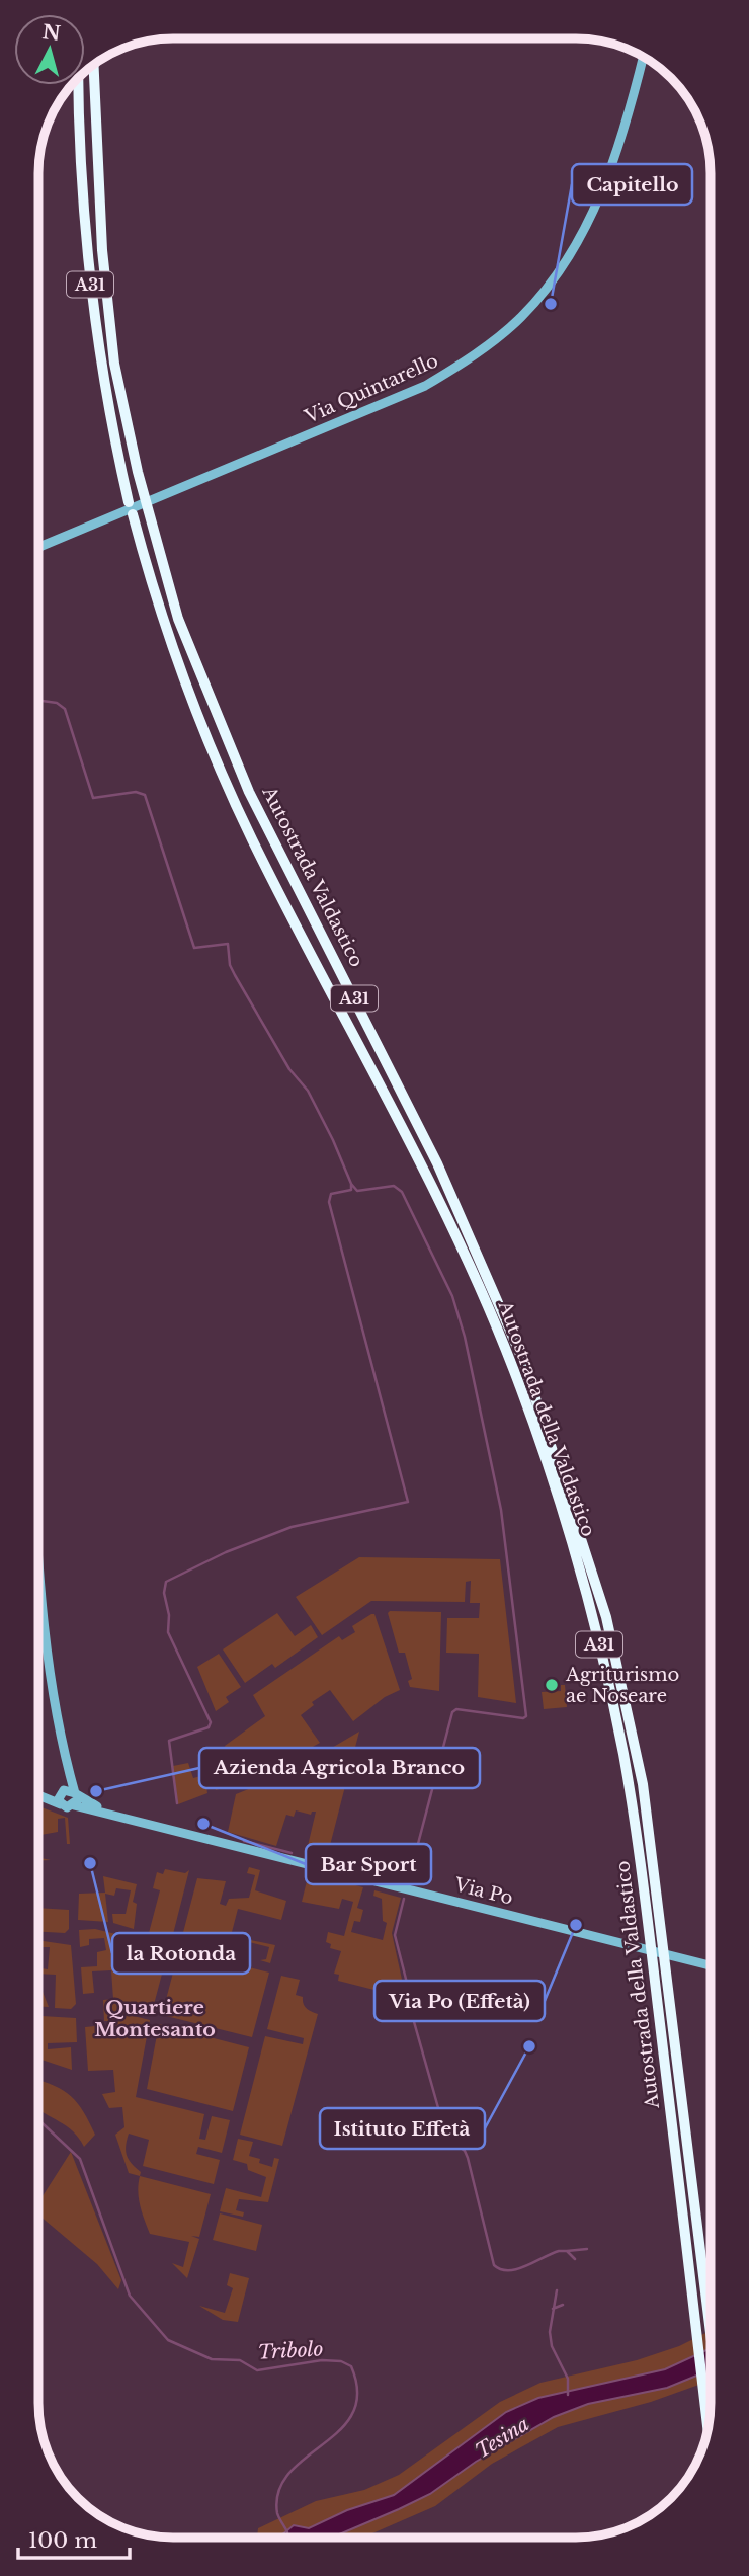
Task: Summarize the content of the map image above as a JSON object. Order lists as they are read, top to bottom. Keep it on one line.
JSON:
{"streets":{"highway":["A31","Autostrada Valdastico","Autostrada della Valdastico"],"street":["Via Quintarello","Via Po"]},"crossings":[["Autostrada Valdastico","Autostrada della Valdastico"]],"districts":["Quartiere Montesanto"],"water":["Tribolo","Tesina"],"places":["Capitello","Agriturismo ae Noseare","Azienda Agricola Branco","Bar Sport","la Rotonda","Via Po (Effetà)","Istituto Effetà"],"scale_bar":"100 m","north":"top"}
